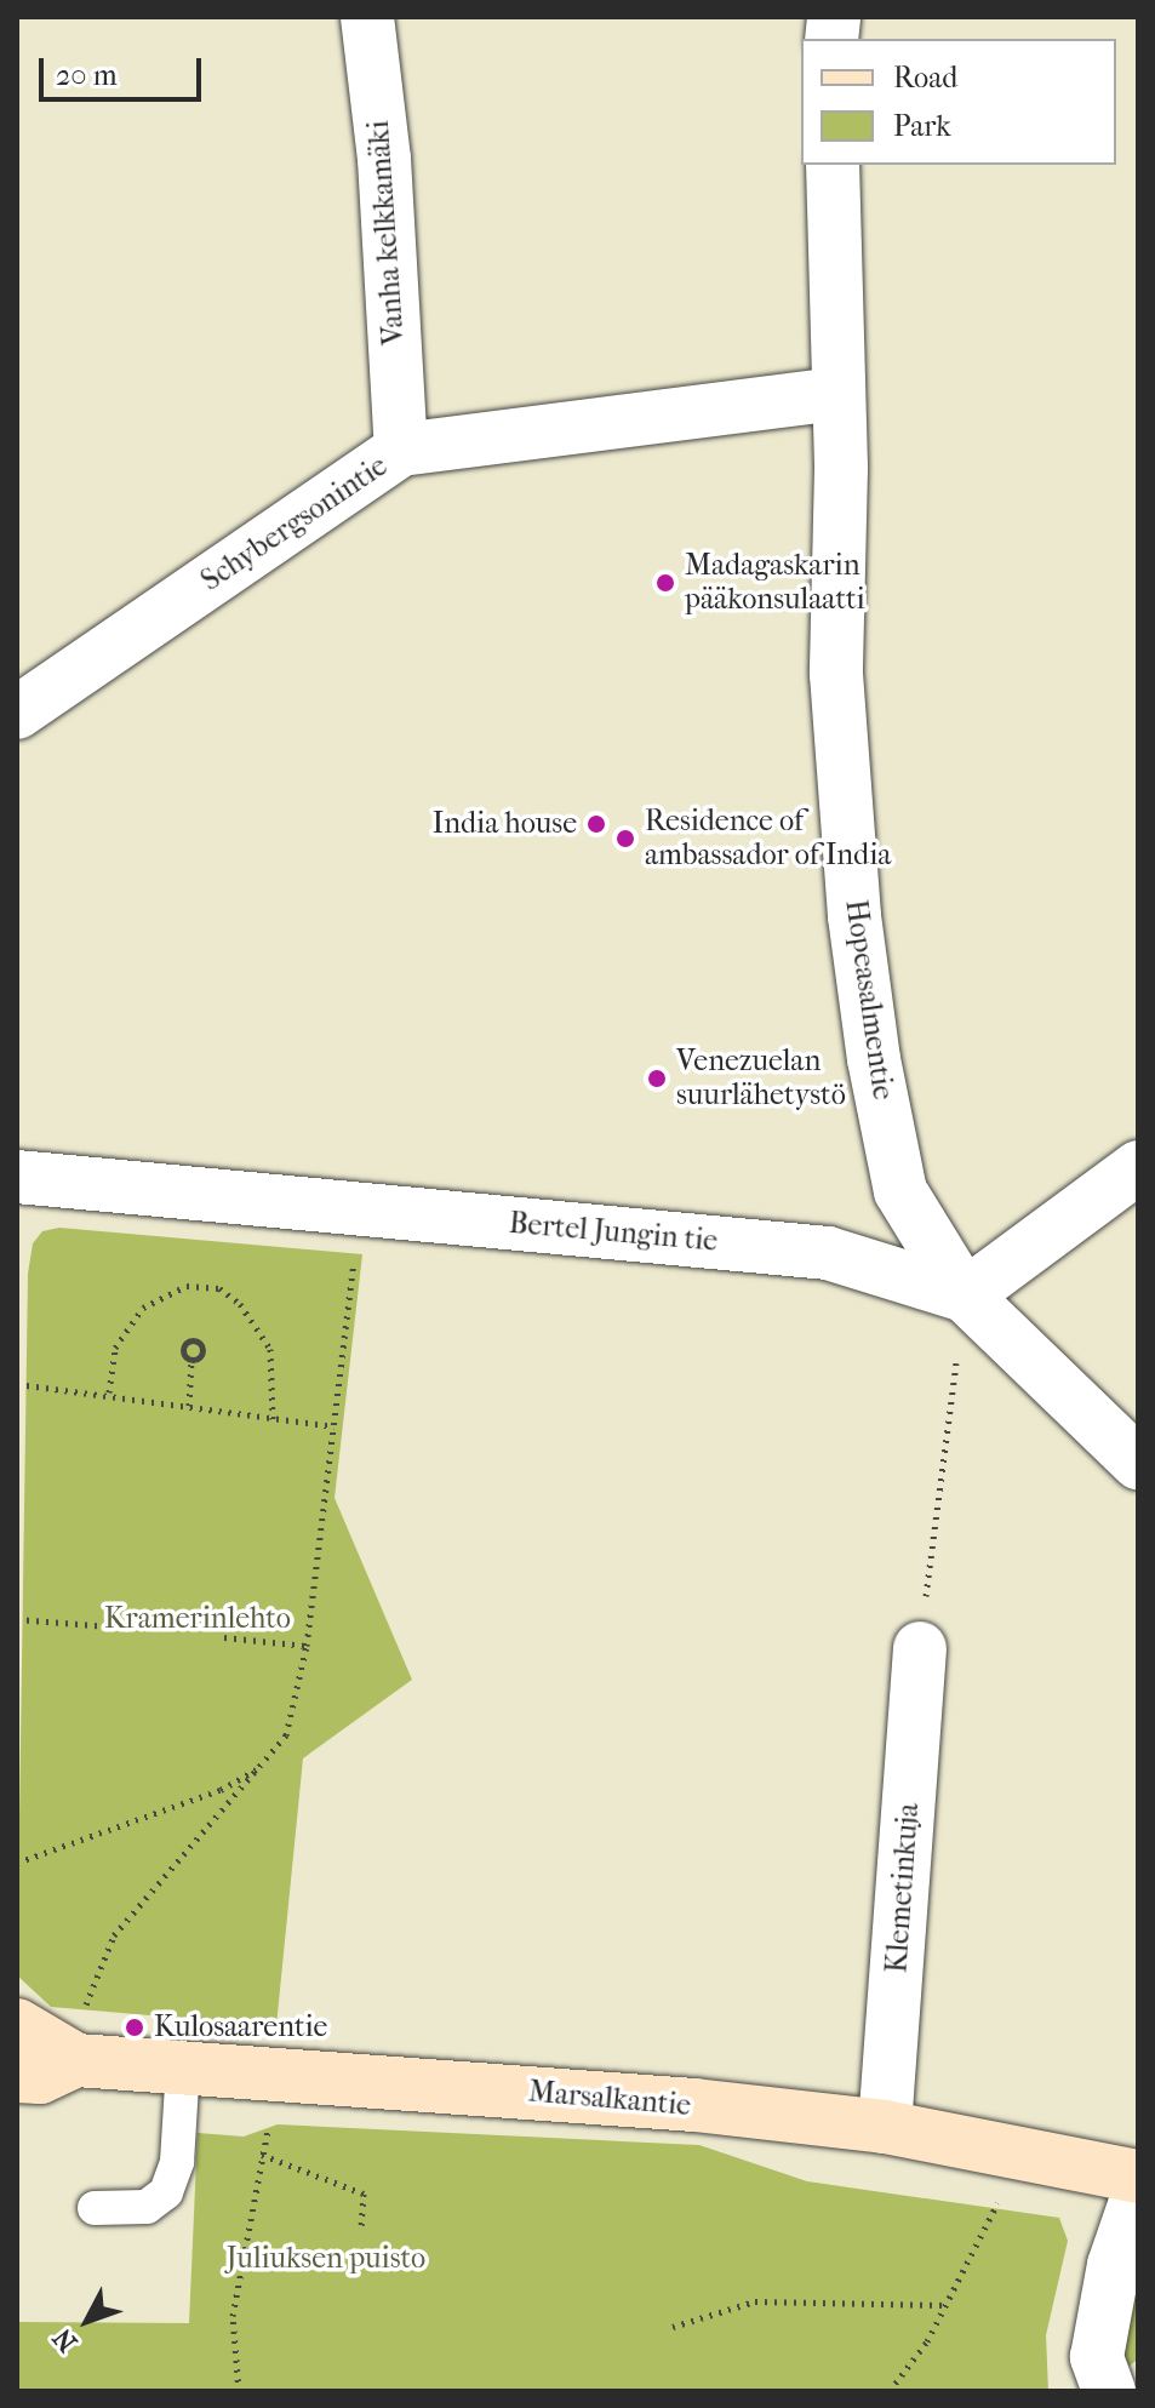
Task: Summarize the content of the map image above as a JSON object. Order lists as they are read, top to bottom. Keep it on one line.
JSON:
{"streets":{"street":["Vanha kelkkamäki","Schybergsonintie","Hopeasalmentie","Bertel Jungin tie","Klemetinkuja","Marsalkantie"]},"crossings":[["Vanha kelkkamäki","Schybergsonintie"],["Schybergsonintie","Hopeasalmentie"],["Hopeasalmentie","Bertel Jungin tie"],["Klemetinkuja","Marsalkantie"]],"parks":["Kramerinlehto","Juliuksen puisto"],"places":["Madagaskarin pääkonsulaatti","India house","Residence of ambassador of India","Venezuelan suurlähetystö","Kulosaarentie"],"legend":["Road","Park"],"scale_bar":"20 m","north":"bottom left"}
